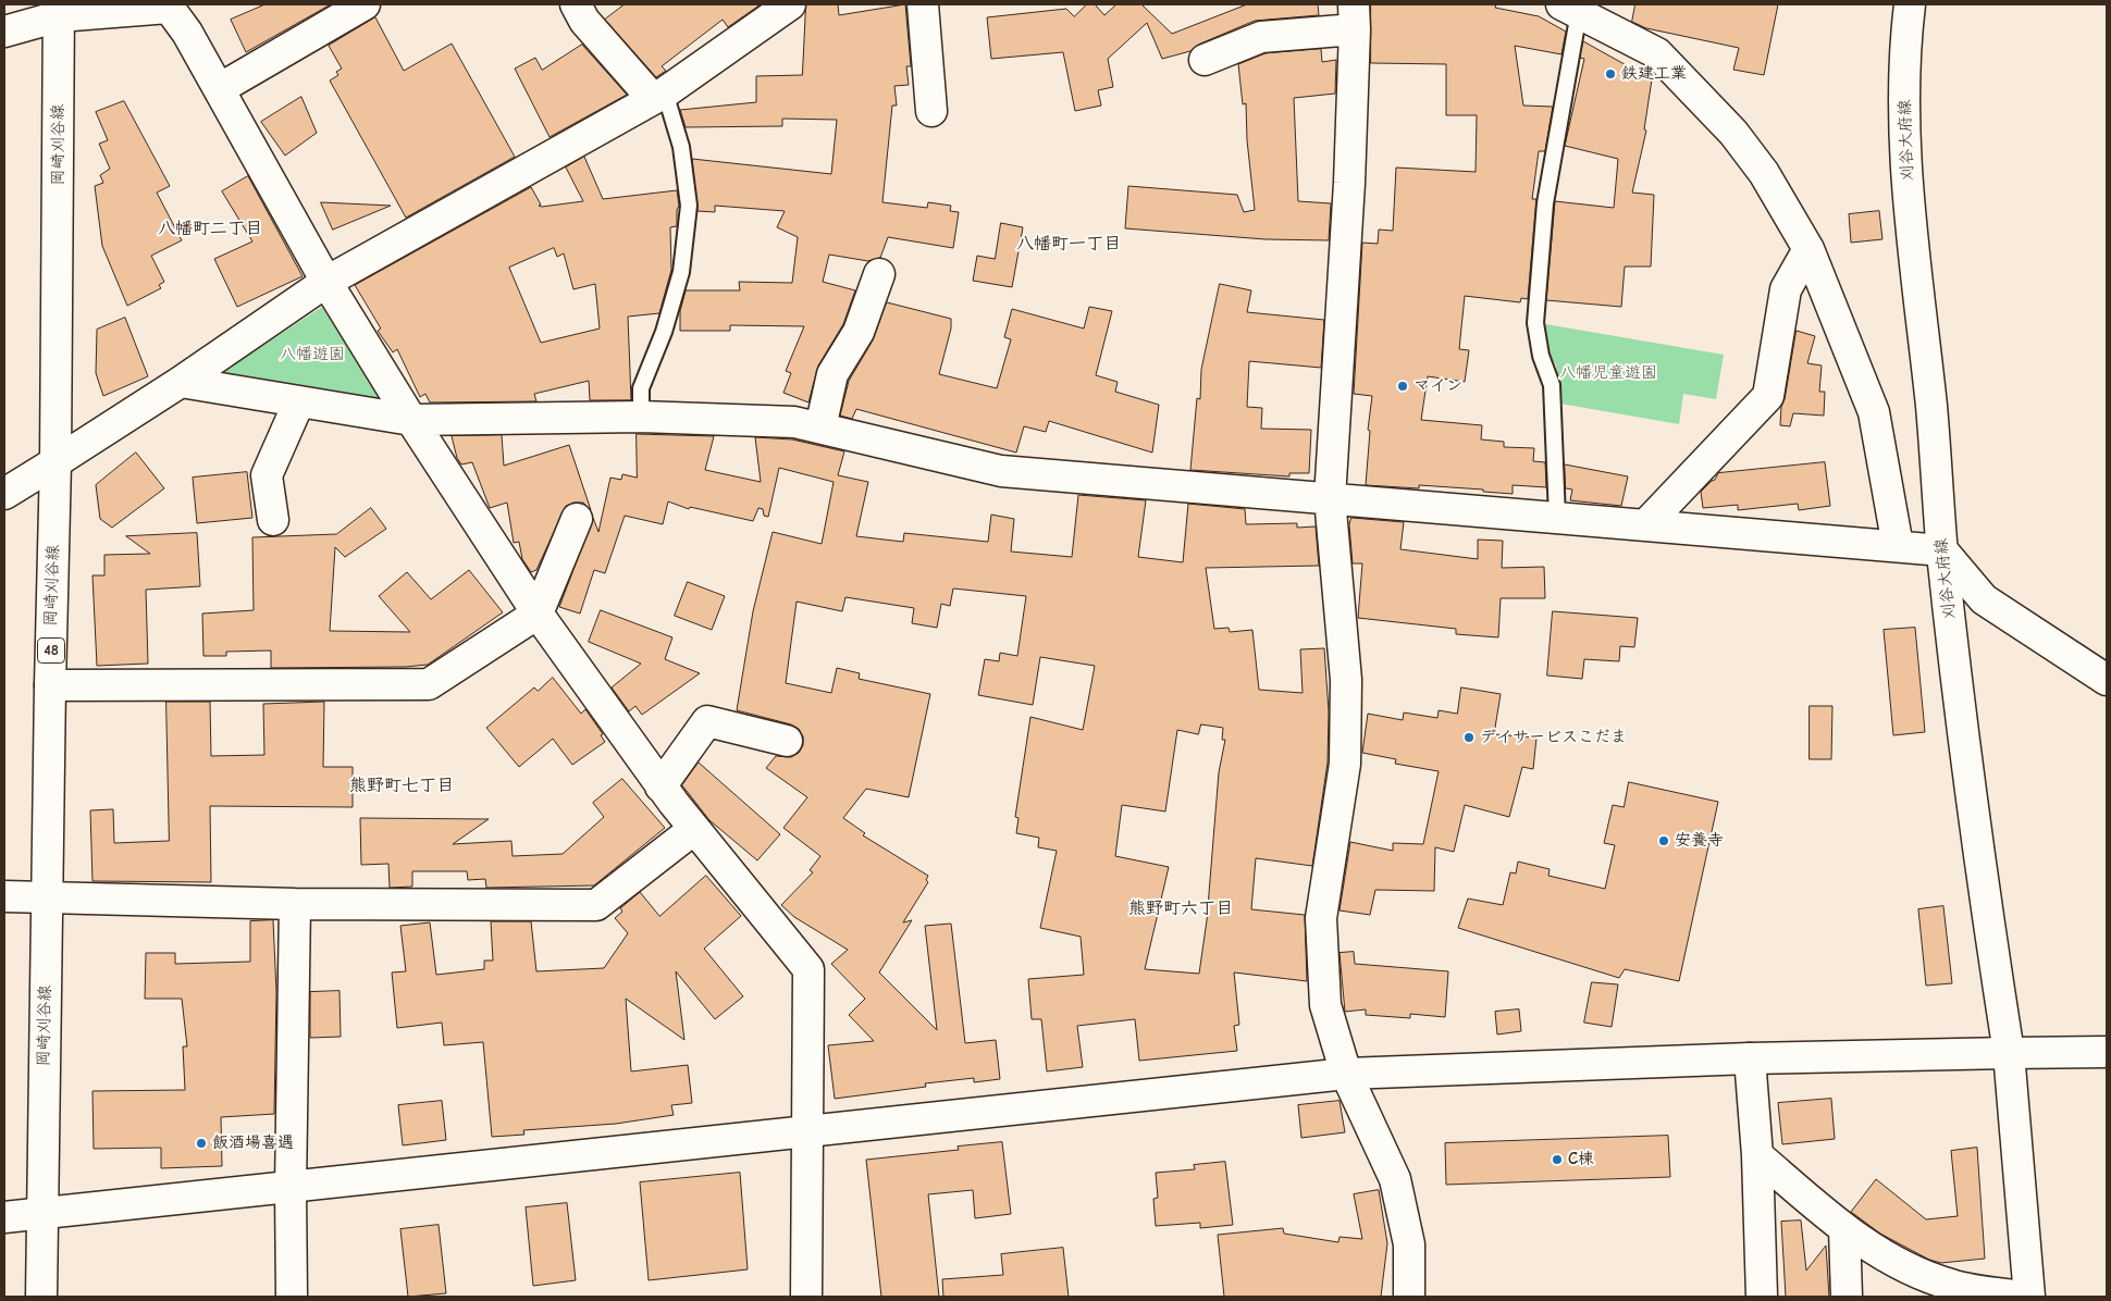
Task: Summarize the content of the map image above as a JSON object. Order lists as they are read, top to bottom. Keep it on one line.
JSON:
{"streets":{"street":["刈谷大府線","岡崎刈谷線","48"]},"districts":["八幡町二丁目","八幡町一丁目","熊野町七丁目","熊野町六丁目"],"parks":["八幡遊園","八幡児童遊園"],"places":["鉄建工業","マイン","デイサービスこだま","安養寺","飯酒場喜遇","C棟"]}
